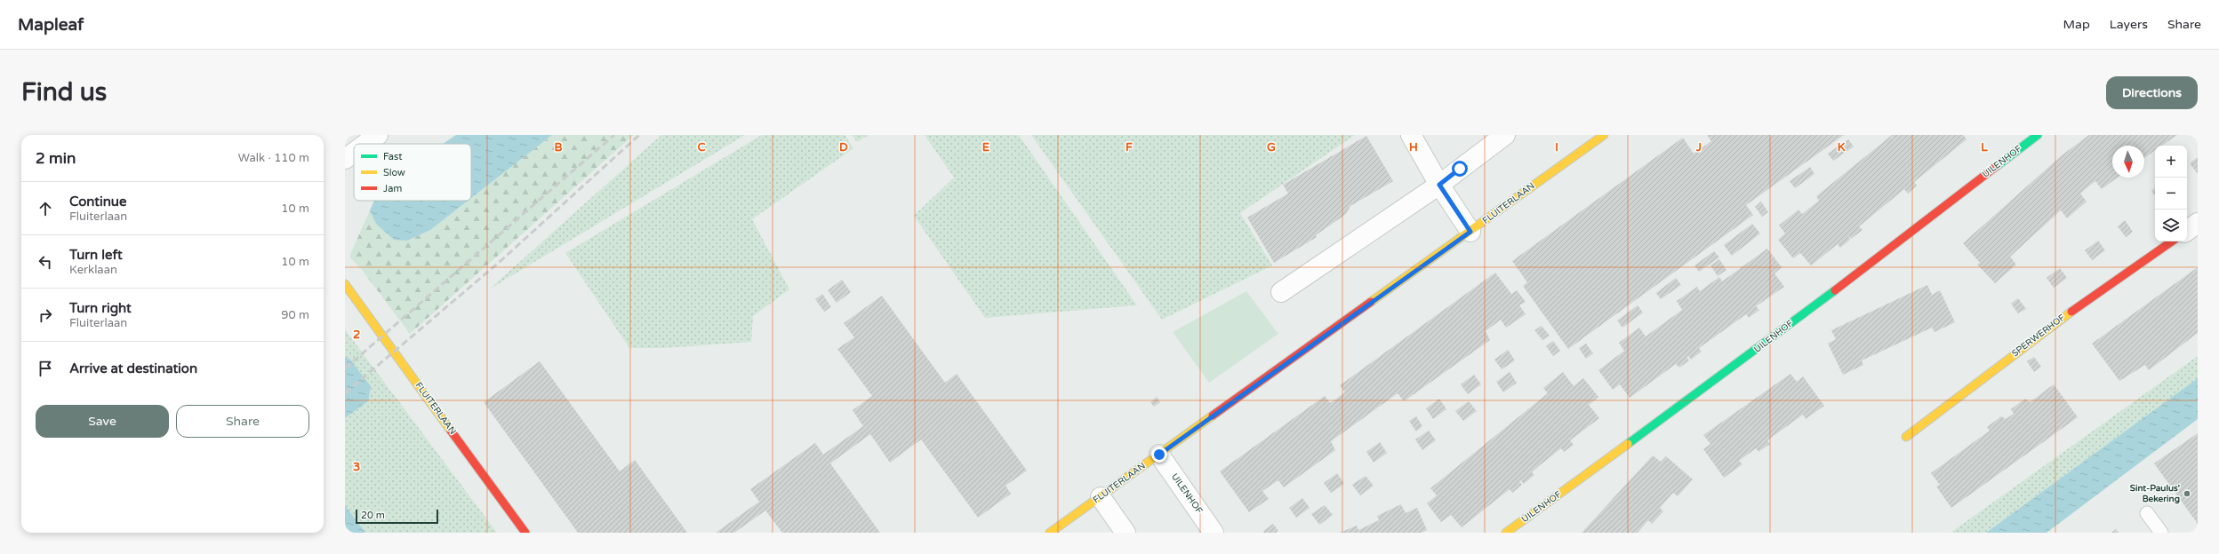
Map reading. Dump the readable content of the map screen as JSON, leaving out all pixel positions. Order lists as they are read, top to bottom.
{
  "streets": {
    "street": ["UILENHOF", "FLUITERLAAN", "SPERWERHOF"]
  },
  "crossings": [
    ["UILENHOF", "FLUITERLAAN"]
  ],
  "places": ["Sint-Paulus' Bekering"],
  "legend": ["Fast", "Slow", "Jam"],
  "scale_bar": "20 m",
  "north": "bottom",
  "page": {
    "header": "Mapleaf",
    "nav": ["Map", "Layers", "Share"],
    "buttons": [
      "Directions",
      ["Save", "Share"]
    ],
    "title": "Find us",
    "heading": ["2 min", "Walk · 110 m"],
    "map_buttons": ["+", "−"],
    "list": [
      ["Continue", "Fluiterlaan", "10 m"],
      ["Turn left", "Kerklaan", "10 m"],
      ["Turn right", "Fluiterlaan", "90 m"],
      "Arrive at destination"
    ],
    "scale": "20 m"
  },
  "grid": {
    "columns": [
      "B",
      "C",
      "D",
      "E",
      "F",
      "G",
      "H",
      "I",
      "J",
      "K",
      "L"
    ],
    "rows": ["2", "3"]
  }
}
